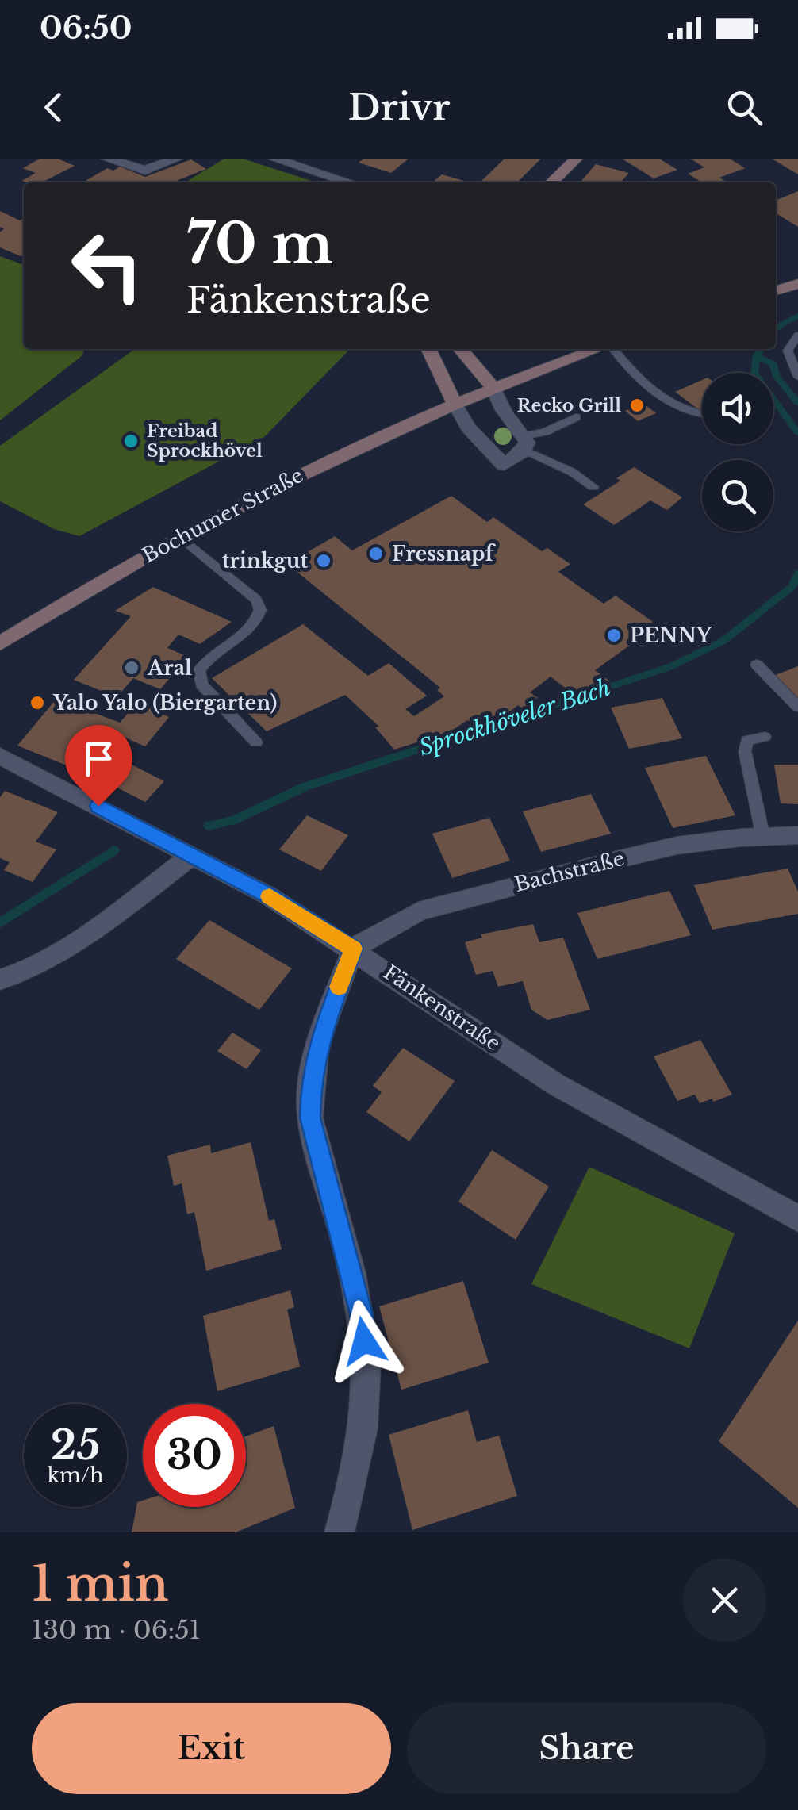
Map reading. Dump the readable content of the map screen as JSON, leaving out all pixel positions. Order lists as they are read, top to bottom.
{
  "streets": {
    "main road": ["Bochumer Straße"],
    "street": ["Bachstraße", "Fänkenstraße"]
  },
  "crossings": [
    ["Bachstraße", "Fänkenstraße"]
  ],
  "water": ["Sprockhöveler Bach"],
  "places": [
    "Recko Grill",
    "Freibad Sprockhövel",
    "Fressnapf",
    "trinkgut",
    "PENNY",
    "Aral",
    "Yalo Yalo (Biergarten)"
  ],
  "page": {
    "status": "06:50",
    "header": "Drivr",
    "turn": ["70 m", "Fänkenstraße"],
    "speed": "25 km/h",
    "limit": "30",
    "heading": ["1 min", "130 m · 06:51"],
    "buttons": ["Exit", "Share"]
  }
}
